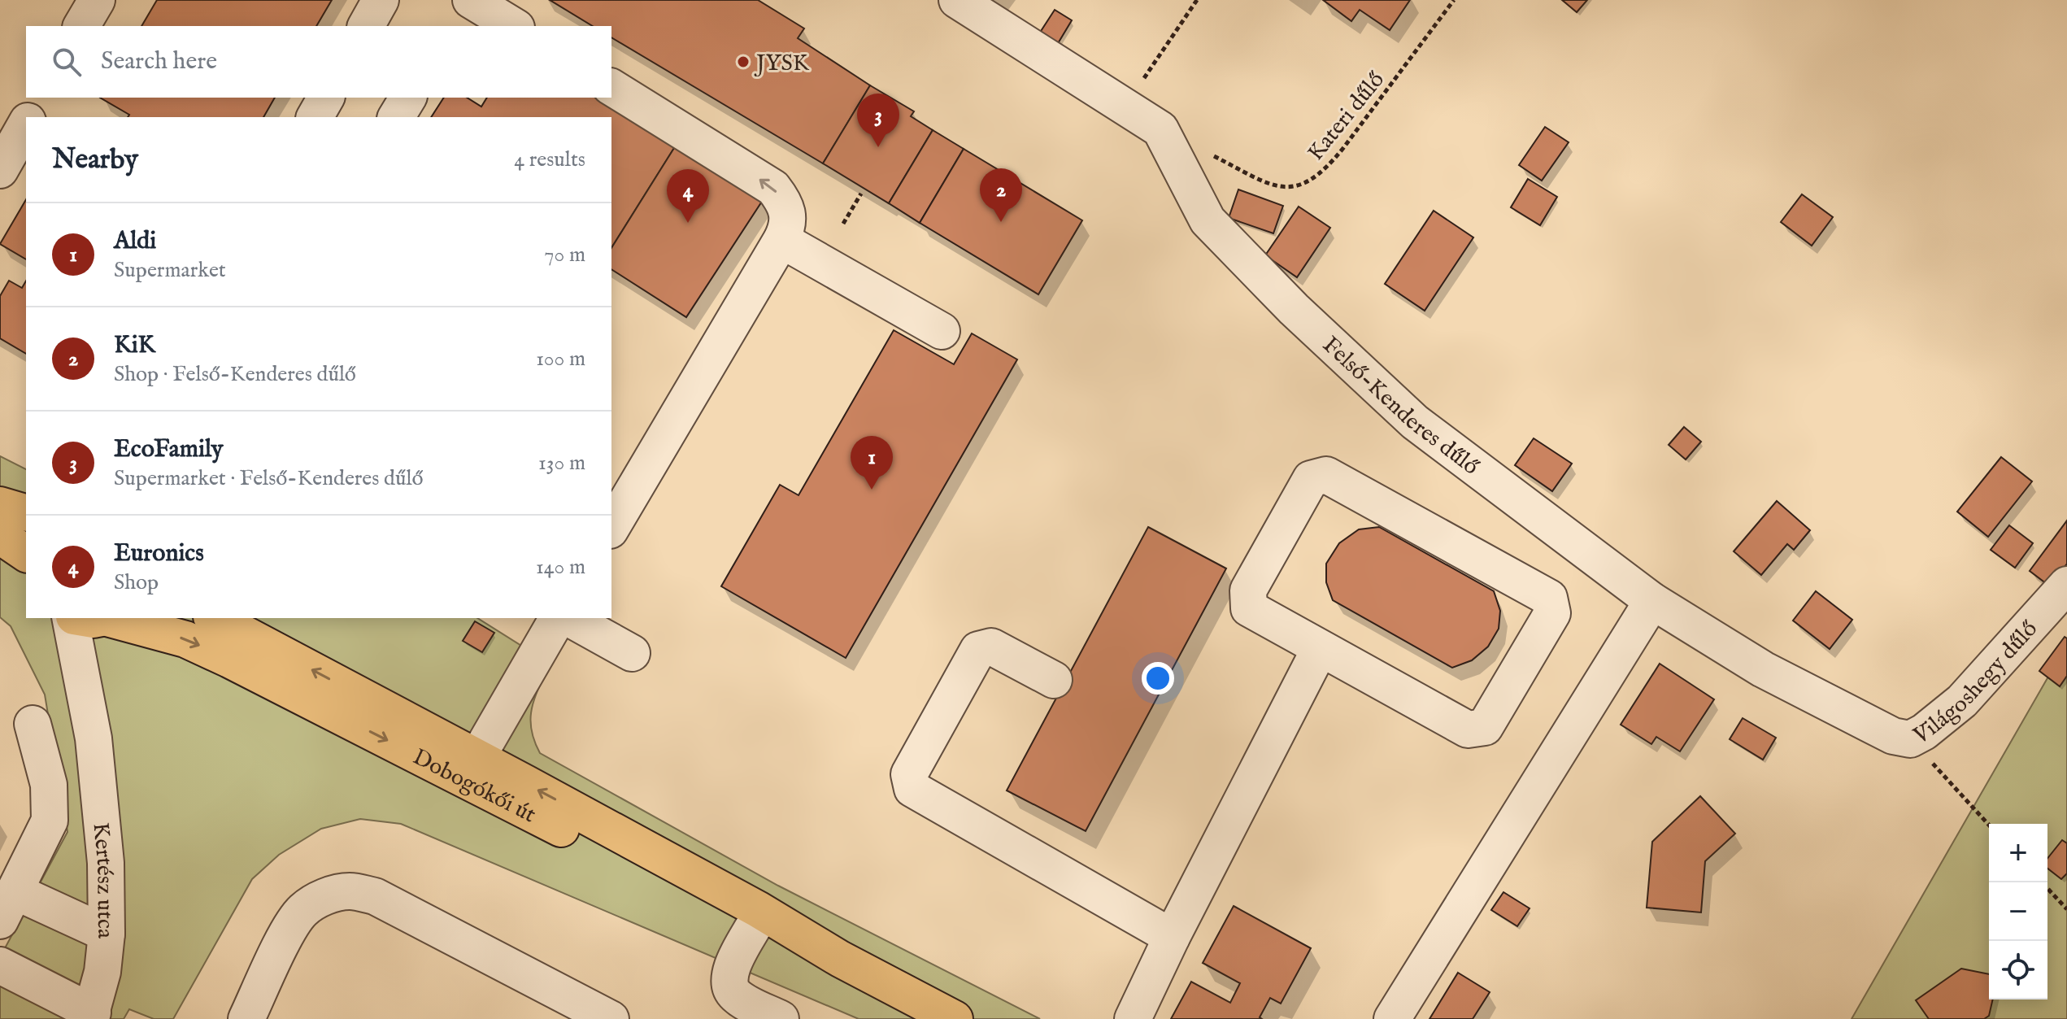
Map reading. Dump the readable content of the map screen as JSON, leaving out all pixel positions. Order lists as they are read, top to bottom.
{
  "streets": {
    "main road": ["Dobogókői út"],
    "street": ["Felső-Kenderes dűlő", "Világoshegy dűlő", "Kertész utca"],
    "path": ["Kateri dűlő"]
  },
  "crossings": [
    ["Kateri dűlő", "Felső-Kenderes dűlő"],
    ["Felső-Kenderes dűlő", "Világoshegy dűlő"]
  ],
  "places": ["JYSK"],
  "page": {
    "search": "Search here",
    "pins": [
      "3",
      "2",
      "4",
      "1"
    ],
    "heading": ["Nearby", "4 results"],
    "list": [
      {
        "mark": "1",
        "name": "Aldi",
        "note": "Supermarket",
        "value": "70 m"
      },
      {
        "mark": "2",
        "name": "KiK",
        "note": "Shop · Felső-Kenderes dűlő",
        "value": "100 m"
      },
      {
        "mark": "3",
        "name": "EcoFamily",
        "note": "Supermarket · Felső-Kenderes dűlő",
        "value": "130 m"
      },
      {
        "mark": "4",
        "name": "Euronics",
        "note": "Shop",
        "value": "140 m"
      }
    ],
    "map_buttons": ["+", "−"]
  }
}
